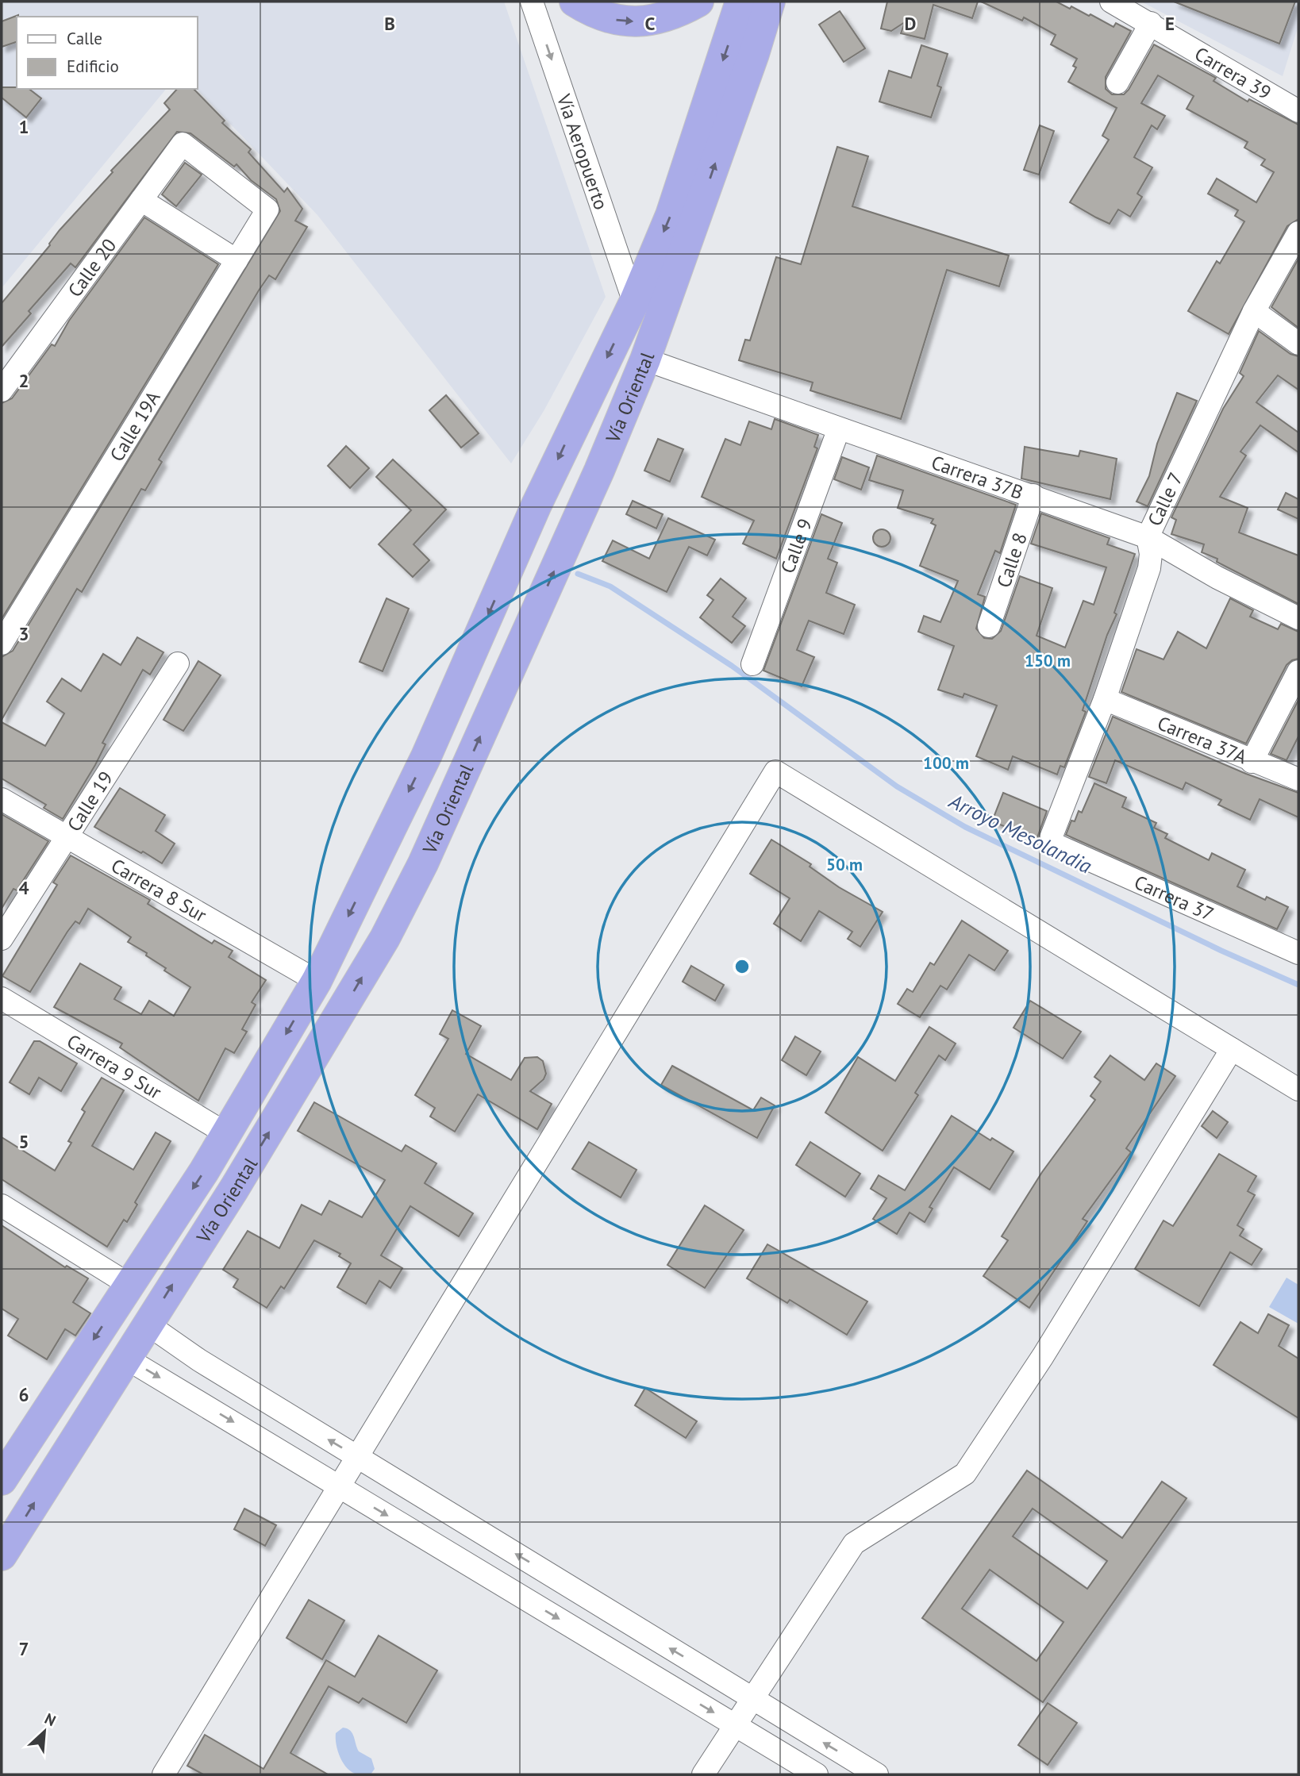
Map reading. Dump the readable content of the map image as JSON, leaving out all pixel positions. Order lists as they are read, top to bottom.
{
  "streets": {
    "highway": ["Vía Oriental"],
    "street": [
      "Carrera 39",
      "Vía Aeropuerto",
      "Calle 20",
      "Calle 19A",
      "Carrera 37B",
      "Calle 7",
      "Calle 9",
      "Calle 8",
      "Carrera 37A",
      "Calle 19",
      "Carrera 8 Sur",
      "Carrera 37",
      "Carrera 9 Sur"
    ]
  },
  "crossings": [
    ["Vía Aeropuerto", "Vía Oriental"],
    ["Calle 20", "Calle 19A"],
    ["Vía Oriental", "Carrera 37B"],
    ["Vía Oriental", "Carrera 8 Sur"],
    ["Vía Oriental", "Carrera 9 Sur"],
    ["Carrera 37B", "Calle 7"],
    ["Carrera 37B", "Calle 9"],
    ["Carrera 37B", "Calle 8"],
    ["Calle 7", "Carrera 37A"],
    ["Calle 7", "Carrera 37"],
    ["Calle 19", "Carrera 8 Sur"]
  ],
  "one_way": ["Vía Aeropuerto"],
  "water": ["Arroyo Mesolandia"],
  "legend": ["Calle", "Edificio"],
  "north": "top right",
  "grid": {
    "columns": [
      "B",
      "C",
      "D",
      "E"
    ],
    "rows": [
      "1",
      "2",
      "3",
      "4",
      "5",
      "6",
      "7"
    ]
  },
  "rings": ["150 m", "100 m", "50 m"]
}
